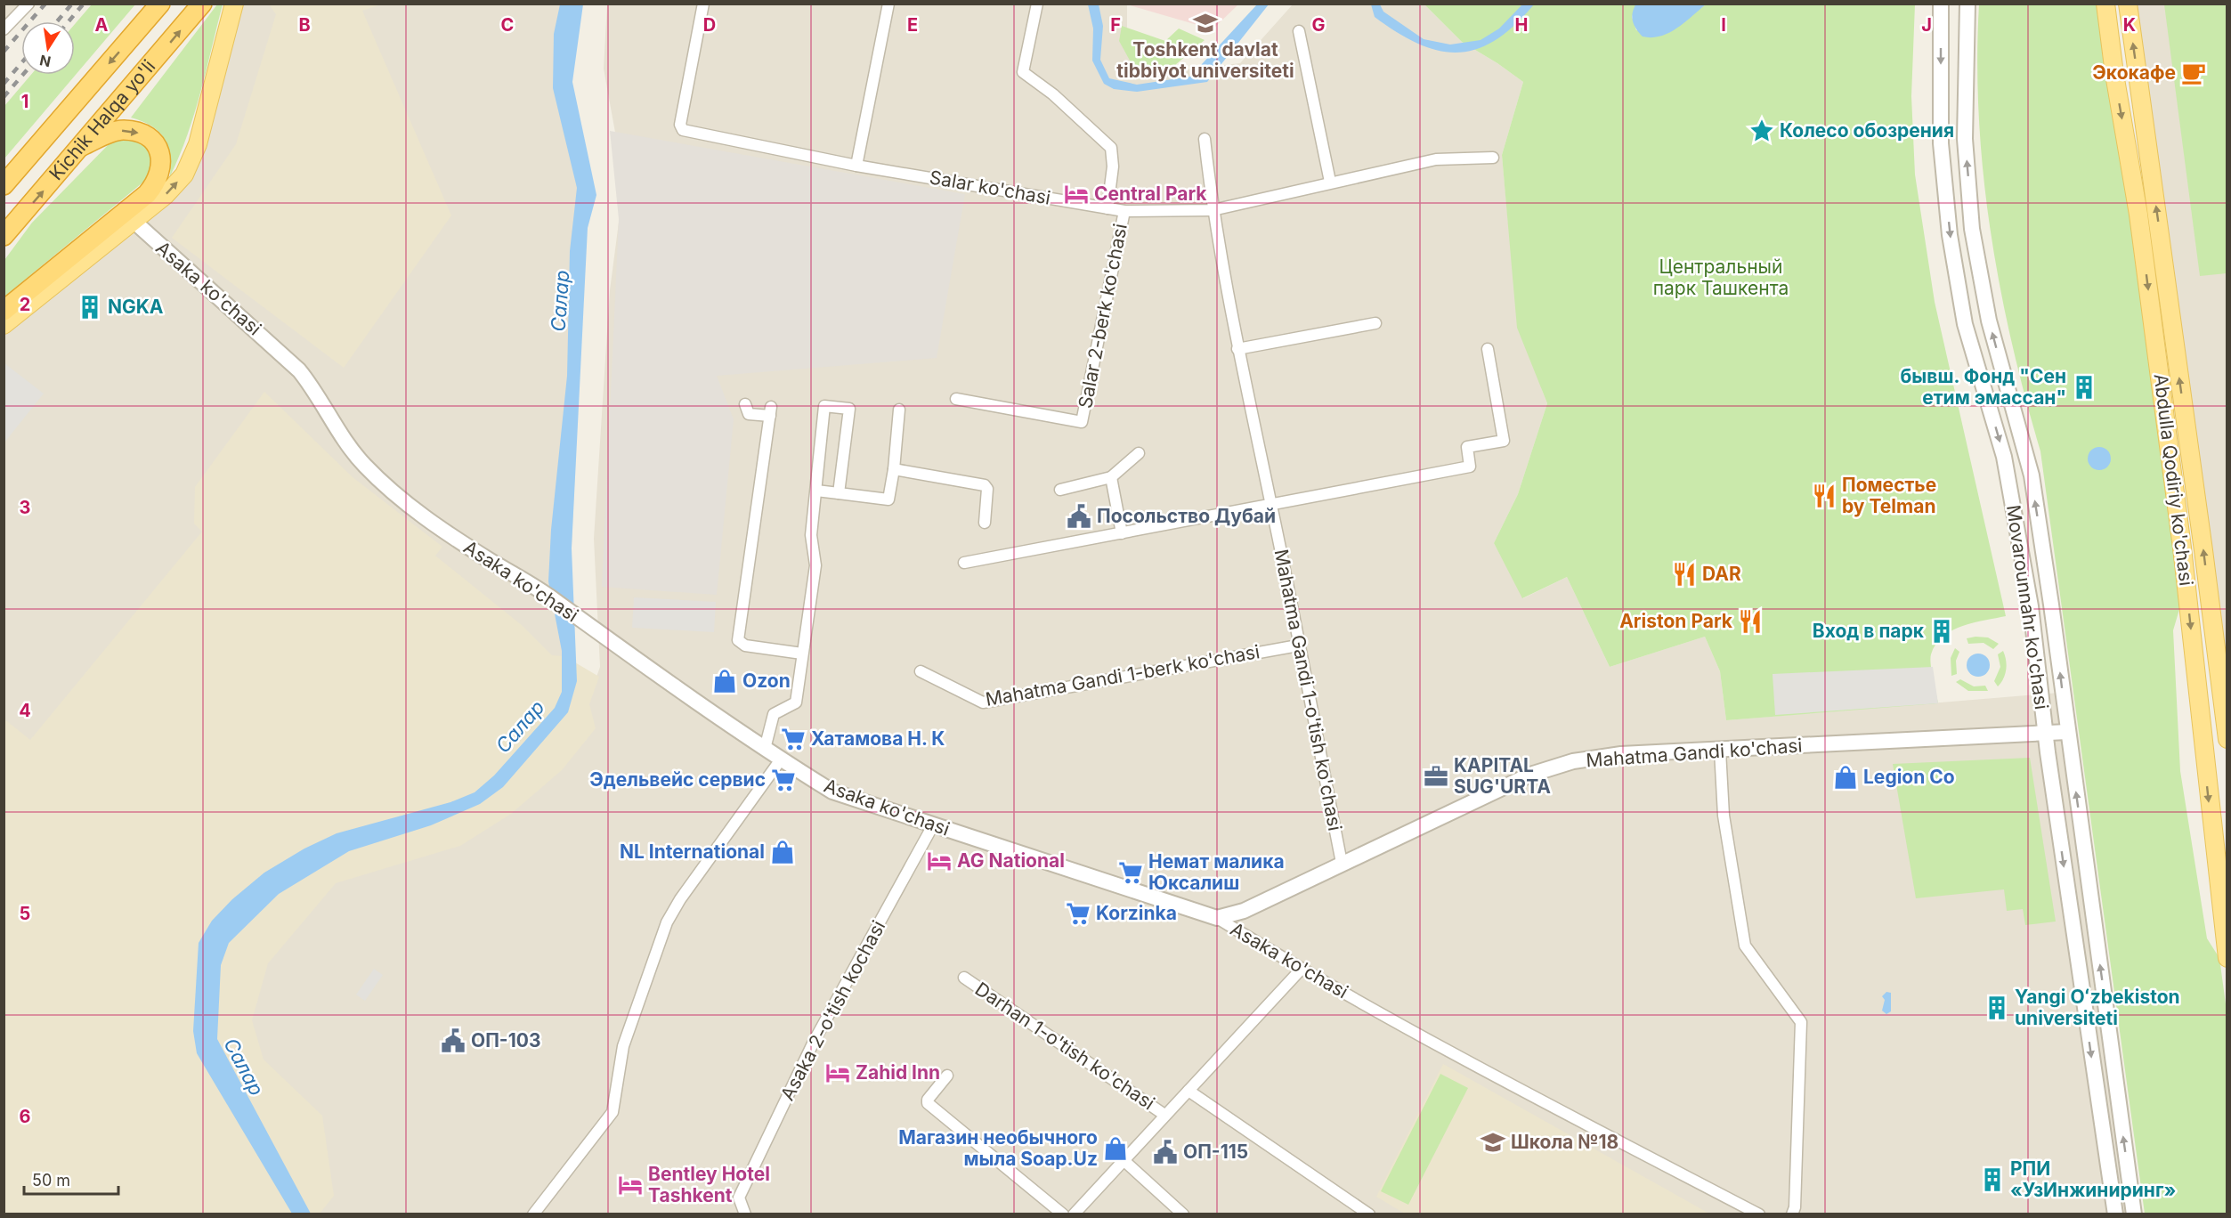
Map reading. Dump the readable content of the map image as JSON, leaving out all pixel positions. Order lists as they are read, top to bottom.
{
  "streets": {
    "highway": ["Kichik Halqa yo'li"],
    "main road": ["Abdulla Qodiriy ko'chasi"],
    "street": [
      "Salar ko'chasi",
      "Asaka ko'chasi",
      "Salar 2-berk ko'chasi",
      "Movarounnahr ko'chasi",
      "Mahatma Gandi 1-berk ko'chasi",
      "Mahatma Gandi 1-o'tish ko'chasi",
      "Mahatma Gandi ko'chasi",
      "Asaka 2-o'tish kochasi",
      "Darhan 1-o'tish ko'chasi"
    ]
  },
  "crossings": [
    ["Salar ko'chasi", "Salar 2-berk ko'chasi"],
    ["Salar ko'chasi", "Mahatma Gandi 1-o'tish ko'chasi"],
    ["Asaka ko'chasi", "Mahatma Gandi ko'chasi"],
    ["Asaka ko'chasi", "Asaka 2-o'tish kochasi"],
    ["Movarounnahr ko'chasi", "Mahatma Gandi ko'chasi"],
    ["Mahatma Gandi 1-berk ko'chasi", "Mahatma Gandi 1-o'tish ko'chasi"],
    ["Mahatma Gandi 1-o'tish ko'chasi", "Mahatma Gandi ko'chasi"]
  ],
  "water": ["Салар"],
  "parks": ["Центральный парк Ташкента"],
  "places": {
    "school or university": ["Toshkent davlat tibbiyot universiteti", "Школа №18"],
    "cafe": ["Экокафе"],
    "place": ["Колесо обозрения"],
    "hotel": [
      "Central Park",
      "AG National",
      "Zahid Inn",
      "Bentley Hotel Tashkent"
    ],
    "building": [
      "NGKA",
      "бывш. Фонд \"Сен етим эмассан\"",
      "Вход в парк",
      "Yangi Oʻzbekiston universiteti",
      "РПИ «УзИнжиниринг»"
    ],
    "restaurant": ["Поместье by Telman", "DAR", "Ariston Park"],
    "public building": ["Посольство Дубай", "ОП-103", "ОП-115"],
    "shop": [
      "Ozon",
      "Legion Co",
      "NL International",
      "Магазин необычного мыла Soap.Uz"
    ],
    "supermarket": [
      "Хатамова Н. К",
      "Эдельвейс сервис",
      "Немат малика Юксалиш",
      "Korzinka"
    ],
    "office": ["KAPITAL SUG'URTA"]
  },
  "scale_bar": "50 m",
  "north": "bottom",
  "grid": {
    "columns": [
      "A",
      "B",
      "C",
      "D",
      "E",
      "F",
      "G",
      "H",
      "I",
      "J",
      "K"
    ],
    "rows": [
      "1",
      "2",
      "3",
      "4",
      "5",
      "6"
    ]
  }
}
